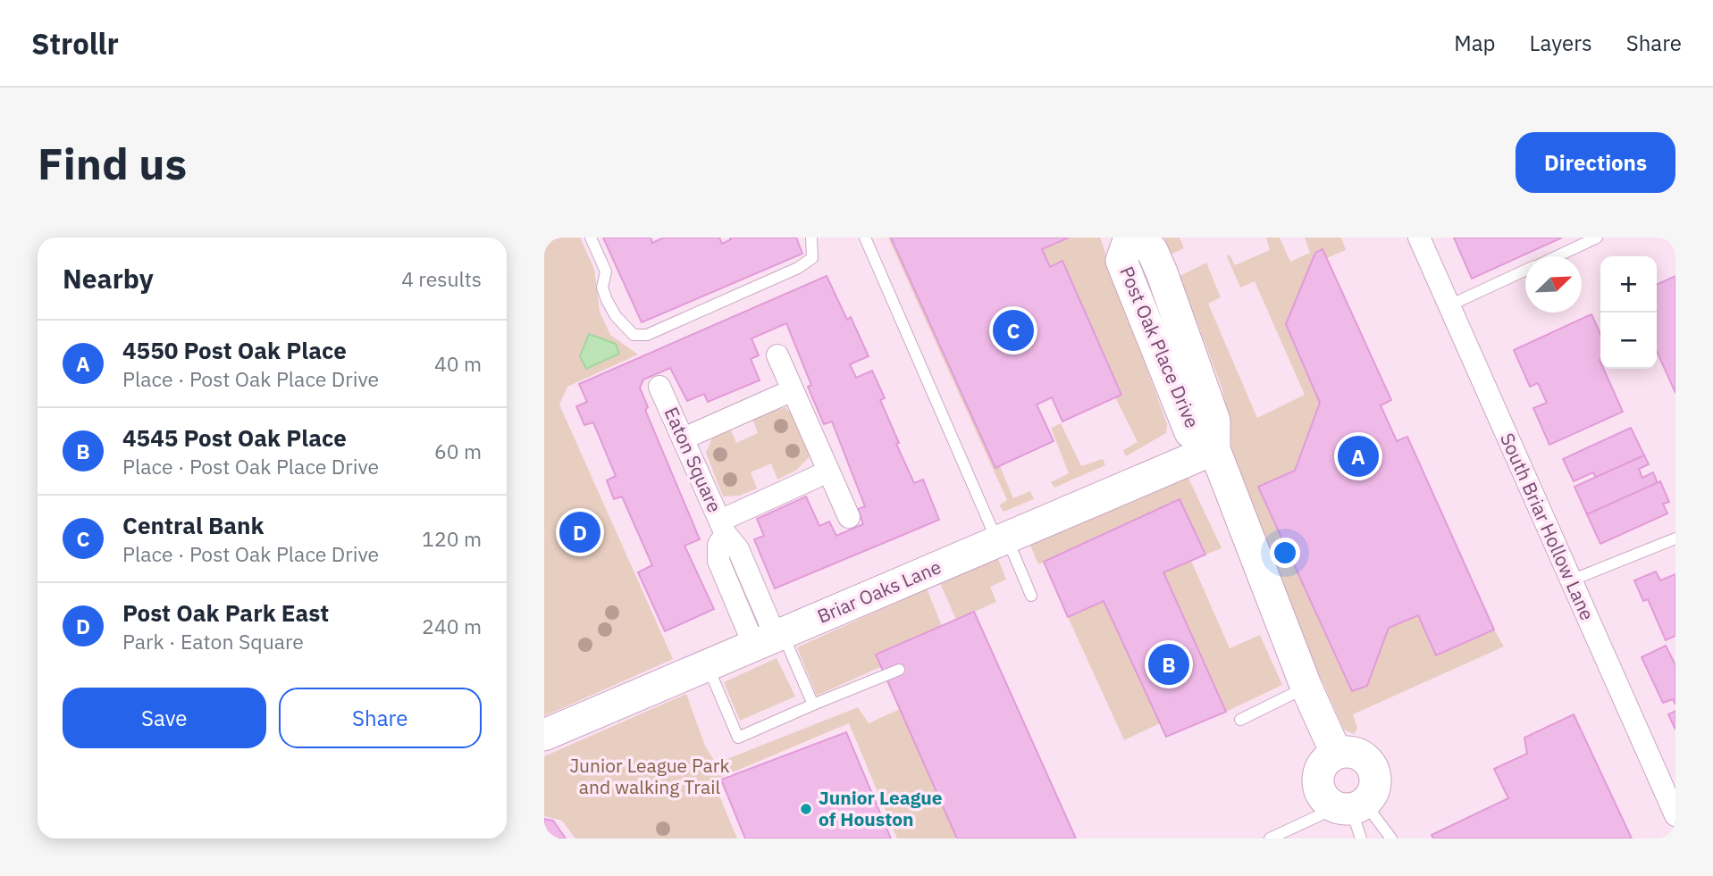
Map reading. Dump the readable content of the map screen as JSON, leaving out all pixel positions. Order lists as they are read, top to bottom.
{
  "streets": {
    "street": [
      "Post Oak Place Drive",
      "Eaton Square",
      "South Briar Hollow Lane",
      "Briar Oaks Lane"
    ]
  },
  "crossings": [
    ["Post Oak Place Drive", "Briar Oaks Lane"],
    ["Eaton Square", "Briar Oaks Lane"]
  ],
  "parks": ["Junior League Park and walking Trail"],
  "places": ["Junior League of Houston"],
  "north": "top right",
  "page": {
    "header": "Strollr",
    "nav": ["Map", "Layers", "Share"],
    "buttons": [
      "Directions",
      ["Save", "Share"]
    ],
    "title": "Find us",
    "heading": ["Nearby", "4 results"],
    "map_buttons": ["+", "−"],
    "pins": [
      "C",
      "A",
      "D",
      "B"
    ],
    "list": [
      {
        "mark": "A",
        "name": "4550 Post Oak Place",
        "note": "Place · Post Oak Place Drive",
        "value": "40 m"
      },
      {
        "mark": "B",
        "name": "4545 Post Oak Place",
        "note": "Place · Post Oak Place Drive",
        "value": "60 m"
      },
      {
        "mark": "C",
        "name": "Central Bank",
        "note": "Place · Post Oak Place Drive",
        "value": "120 m"
      },
      {
        "mark": "D",
        "name": "Post Oak Park East",
        "note": "Park · Eaton Square",
        "value": "240 m"
      }
    ]
  }
}
